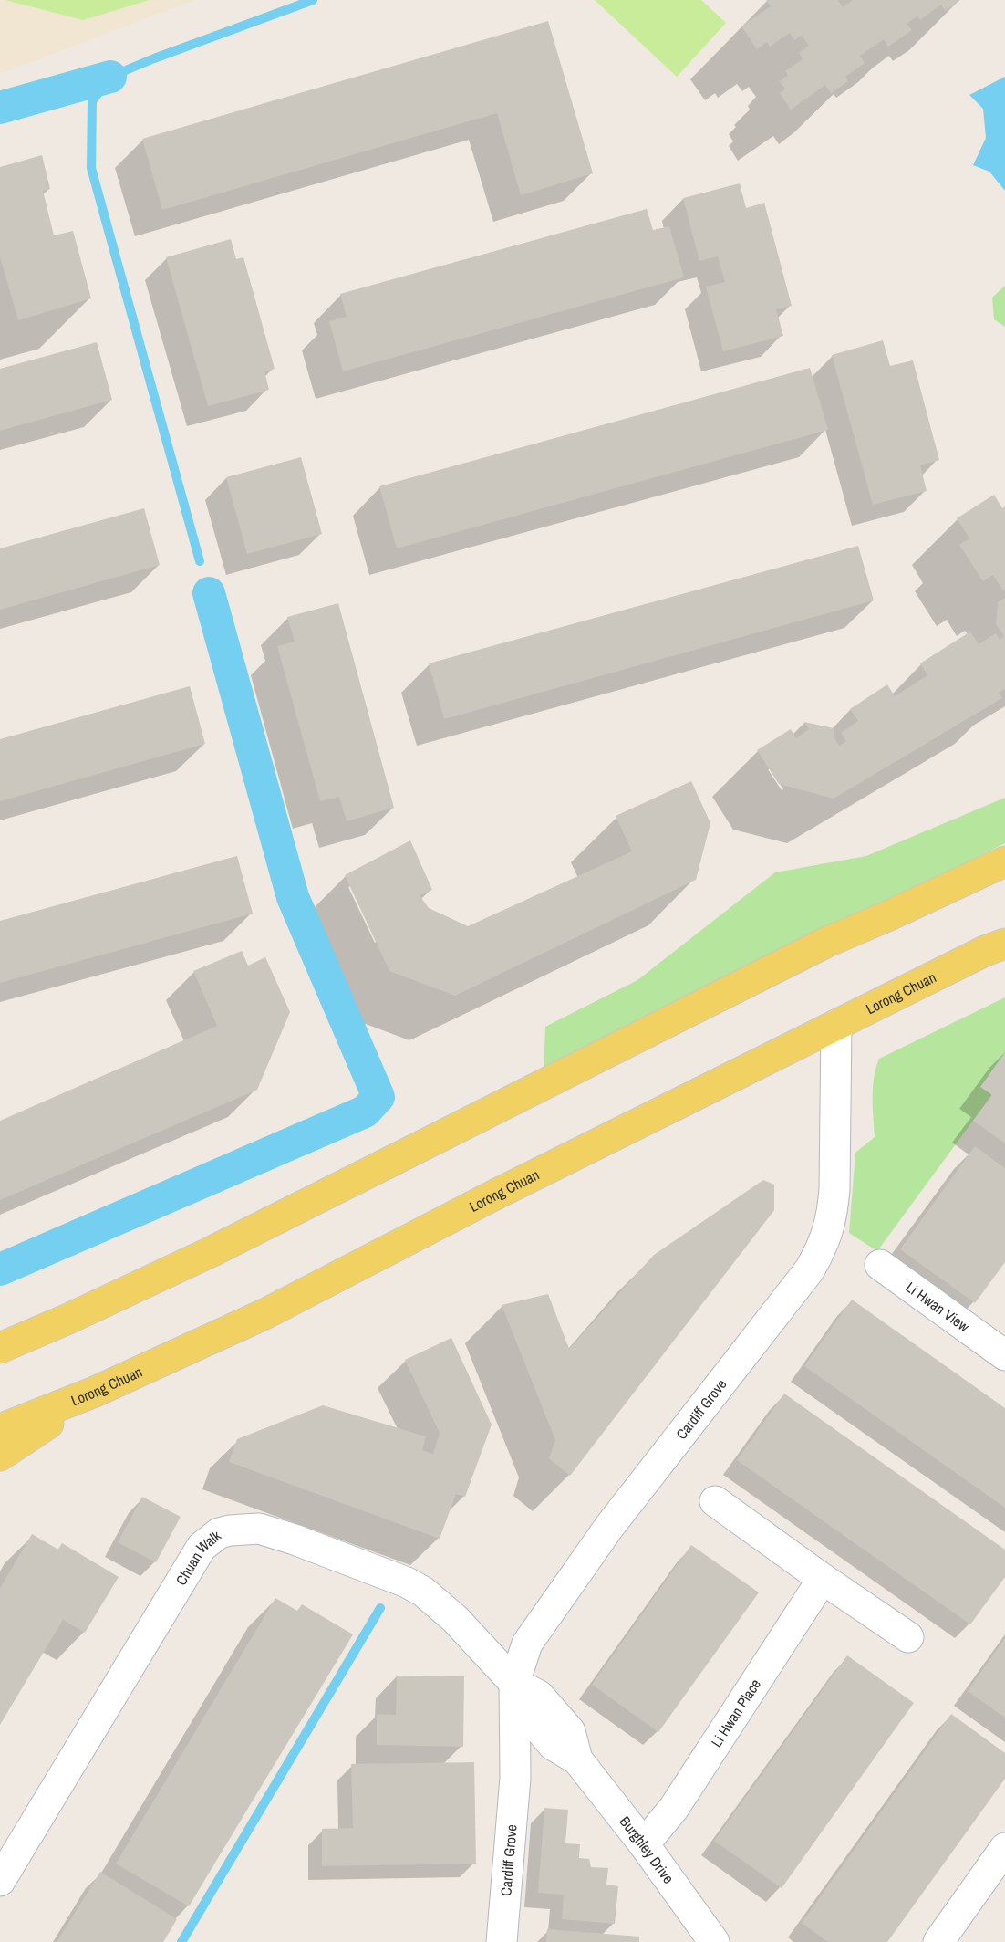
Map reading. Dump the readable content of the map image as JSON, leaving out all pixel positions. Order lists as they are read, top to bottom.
{
  "streets": {
    "main road": ["Lorong Chuan"],
    "street": [
      "Li Hwan View",
      "Cardiff Grove",
      "Chuan Walk",
      "Li Hwan Place",
      "Burghley Drive"
    ]
  },
  "crossings": [
    ["Lorong Chuan", "Cardiff Grove"],
    ["Cardiff Grove", "Chuan Walk"],
    ["Cardiff Grove", "Burghley Drive"],
    ["Chuan Walk", "Burghley Drive"],
    ["Li Hwan Place", "Burghley Drive"]
  ]
}
